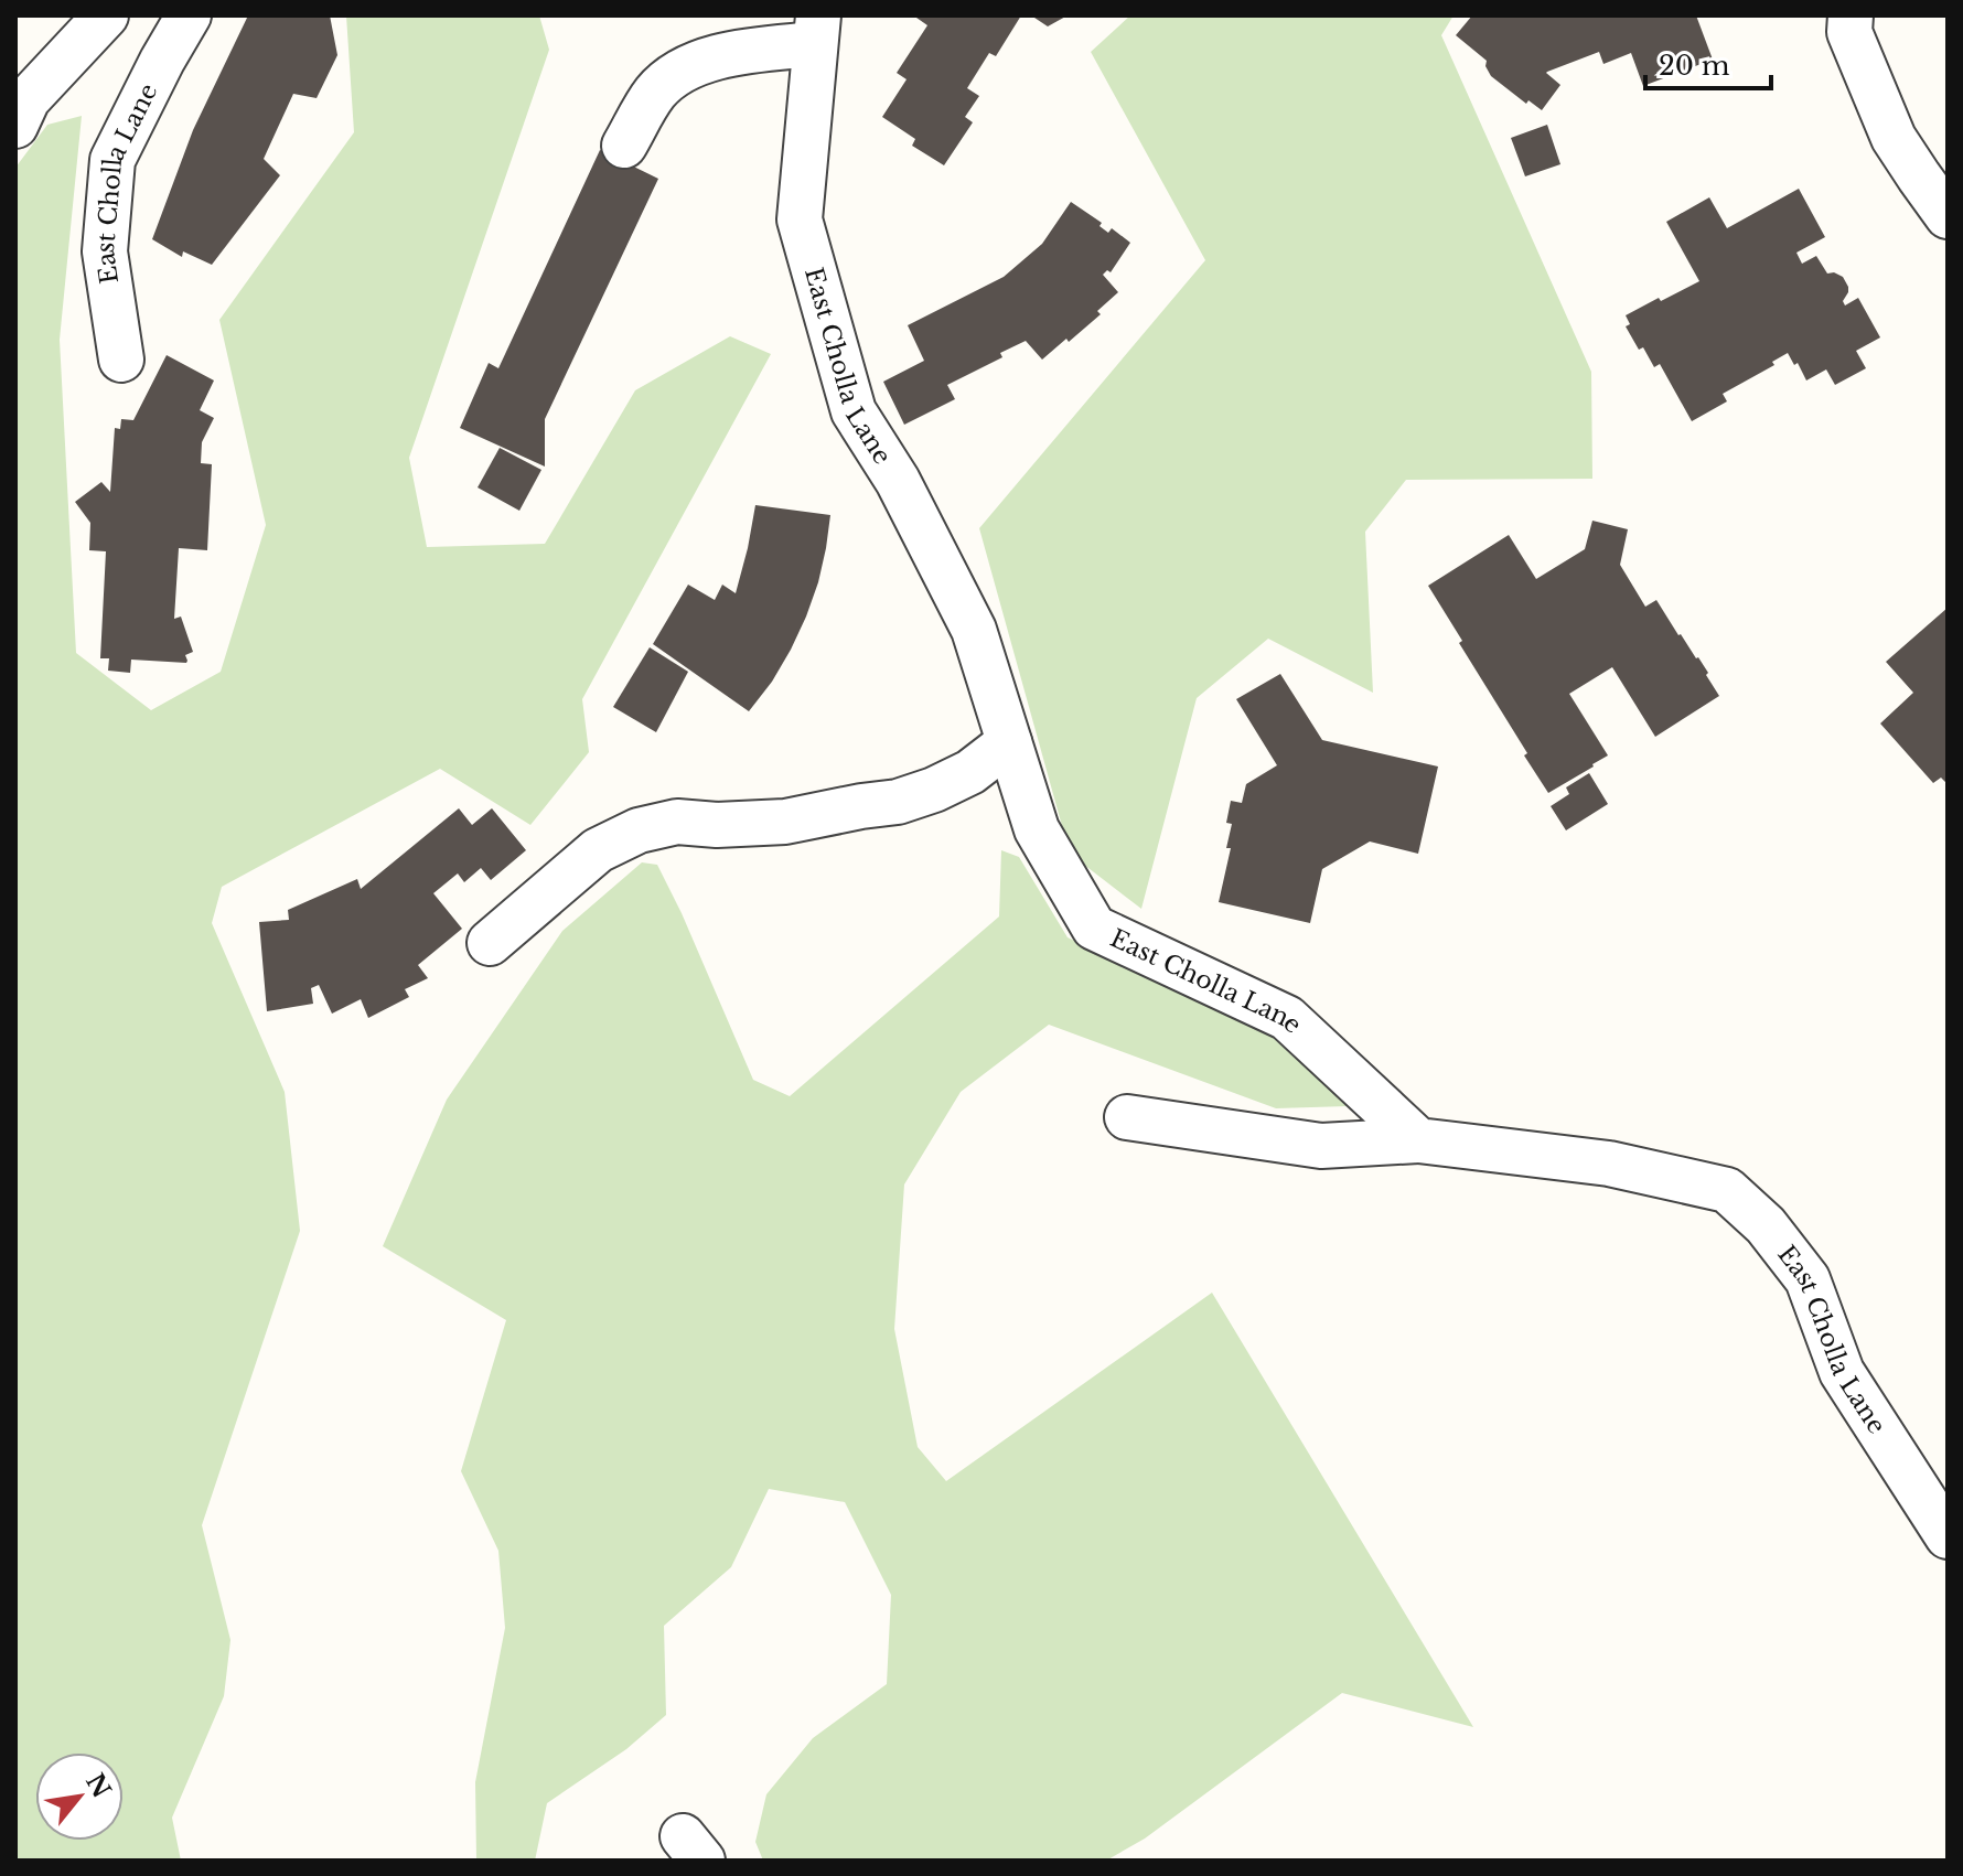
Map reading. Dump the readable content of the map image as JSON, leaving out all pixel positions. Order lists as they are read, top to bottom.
{
  "streets": {
    "street": ["East Cholla Lane"]
  },
  "scale_bar": "20 m",
  "north": "top right"
}
